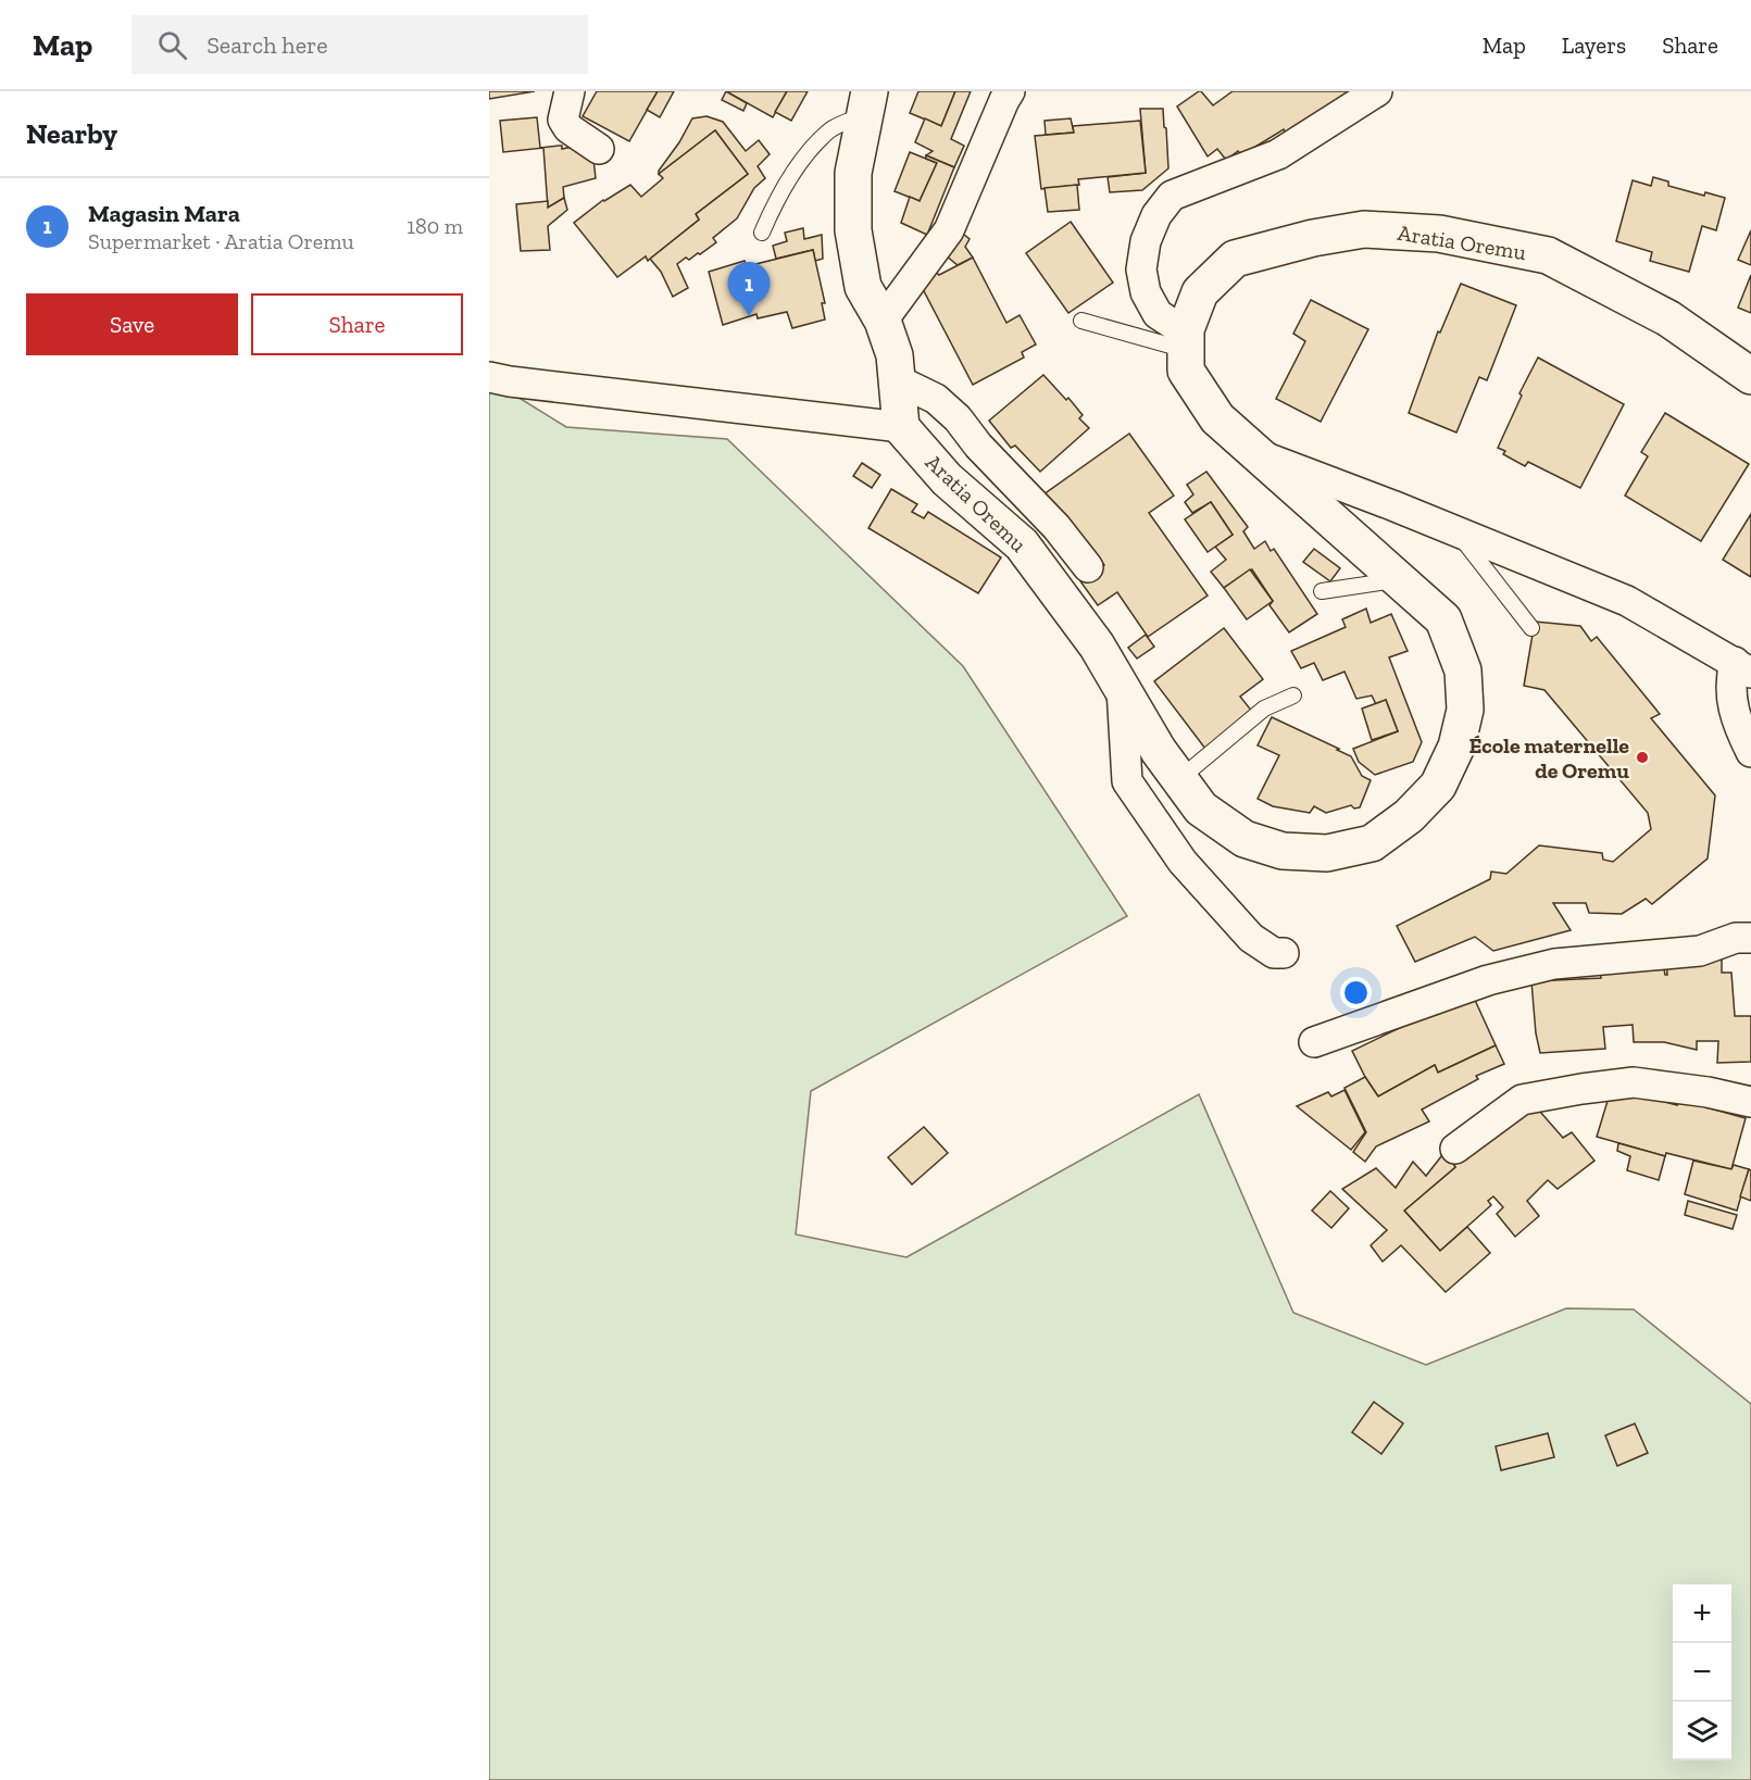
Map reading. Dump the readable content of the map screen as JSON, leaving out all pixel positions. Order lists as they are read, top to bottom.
{
  "streets": {
    "main road": ["Aratia Oremu"]
  },
  "places": ["École maternelle de Oremu"],
  "page": {
    "header": "Map",
    "search": "Search here",
    "nav": ["Map", "Layers", "Share"],
    "heading": "Nearby",
    "list": [
      {
        "mark": "1",
        "name": "Magasin Mara",
        "note": "Supermarket · Aratia Oremu",
        "value": "180 m"
      }
    ],
    "pins": "1",
    "buttons": ["Save", "Share"],
    "map_buttons": ["+", "−"]
  }
}
